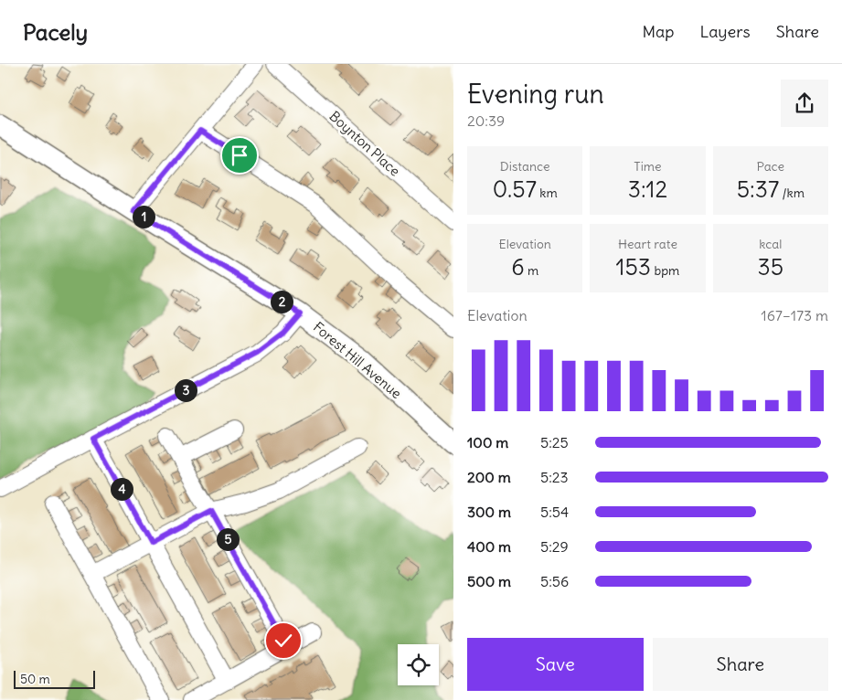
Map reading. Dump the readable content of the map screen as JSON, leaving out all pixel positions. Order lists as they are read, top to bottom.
{
  "streets": {
    "main road": ["Forest Hill Avenue"],
    "street": ["Boynton Place"]
  },
  "scale_bar": "50 m",
  "page": {
    "header": "Pacely",
    "nav": ["Map", "Layers", "Share"],
    "heading": ["Evening run", "20:39"],
    "stats": [
      ["Distance", "0.57 km"],
      ["Time", "3:12"],
      ["Pace", "5:37 /km"],
      ["Elevation", "6 m"],
      ["Heart rate", "153 bpm"],
      ["kcal", "35"]
    ],
    "pins": [
      "1",
      "2",
      "3",
      "4",
      "5"
    ],
    "chart": ["Elevation", "167–173 m"],
    "list": [
      {
        "name": "100 m",
        "note": "5:25"
      },
      {
        "name": "200 m",
        "note": "5:23"
      },
      {
        "name": "300 m",
        "note": "5:54"
      },
      {
        "name": "400 m",
        "note": "5:29"
      },
      {
        "name": "500 m",
        "note": "5:56"
      }
    ],
    "buttons": ["Save", "Share"],
    "scale": "50 m"
  }
}
